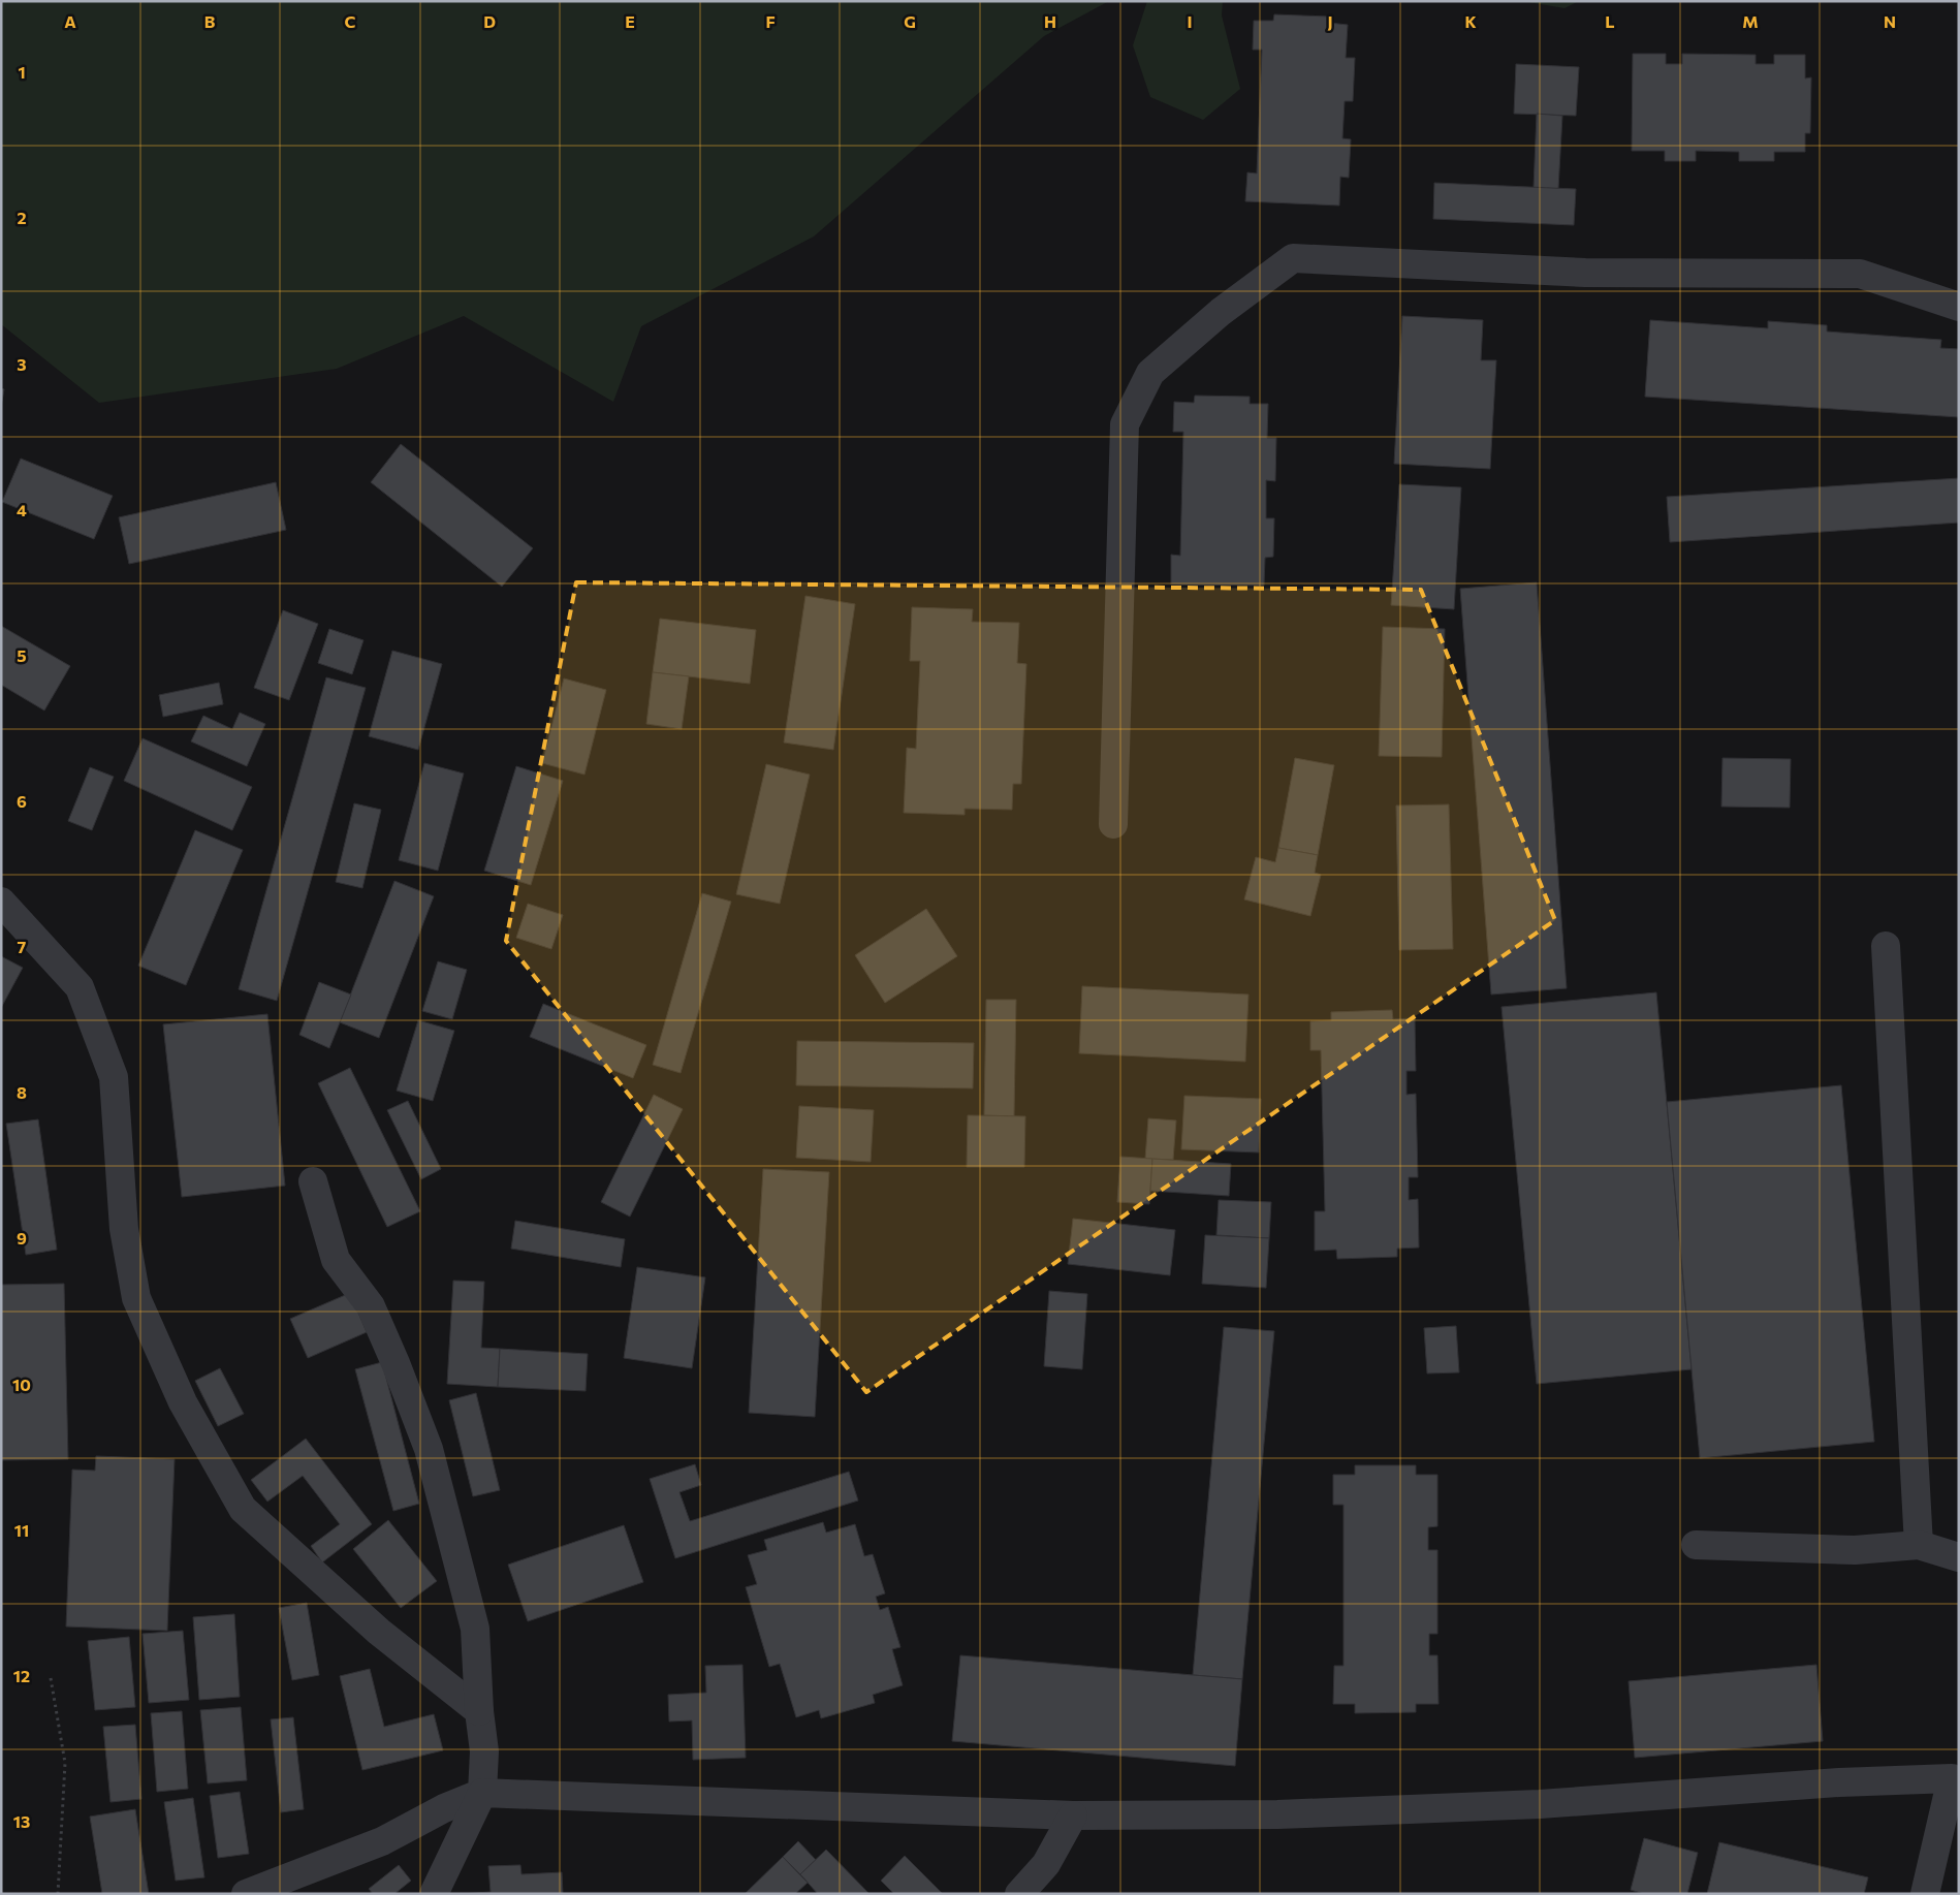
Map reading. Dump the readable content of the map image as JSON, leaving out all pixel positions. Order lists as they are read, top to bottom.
{
  "grid": {
    "columns": [
      "A",
      "B",
      "C",
      "D",
      "E",
      "F",
      "G",
      "H",
      "I",
      "J",
      "K",
      "L",
      "M",
      "N"
    ],
    "rows": [
      "1",
      "2",
      "3",
      "4",
      "5",
      "6",
      "7",
      "8",
      "9",
      "10",
      "11",
      "12",
      "13"
    ]
  }
}
